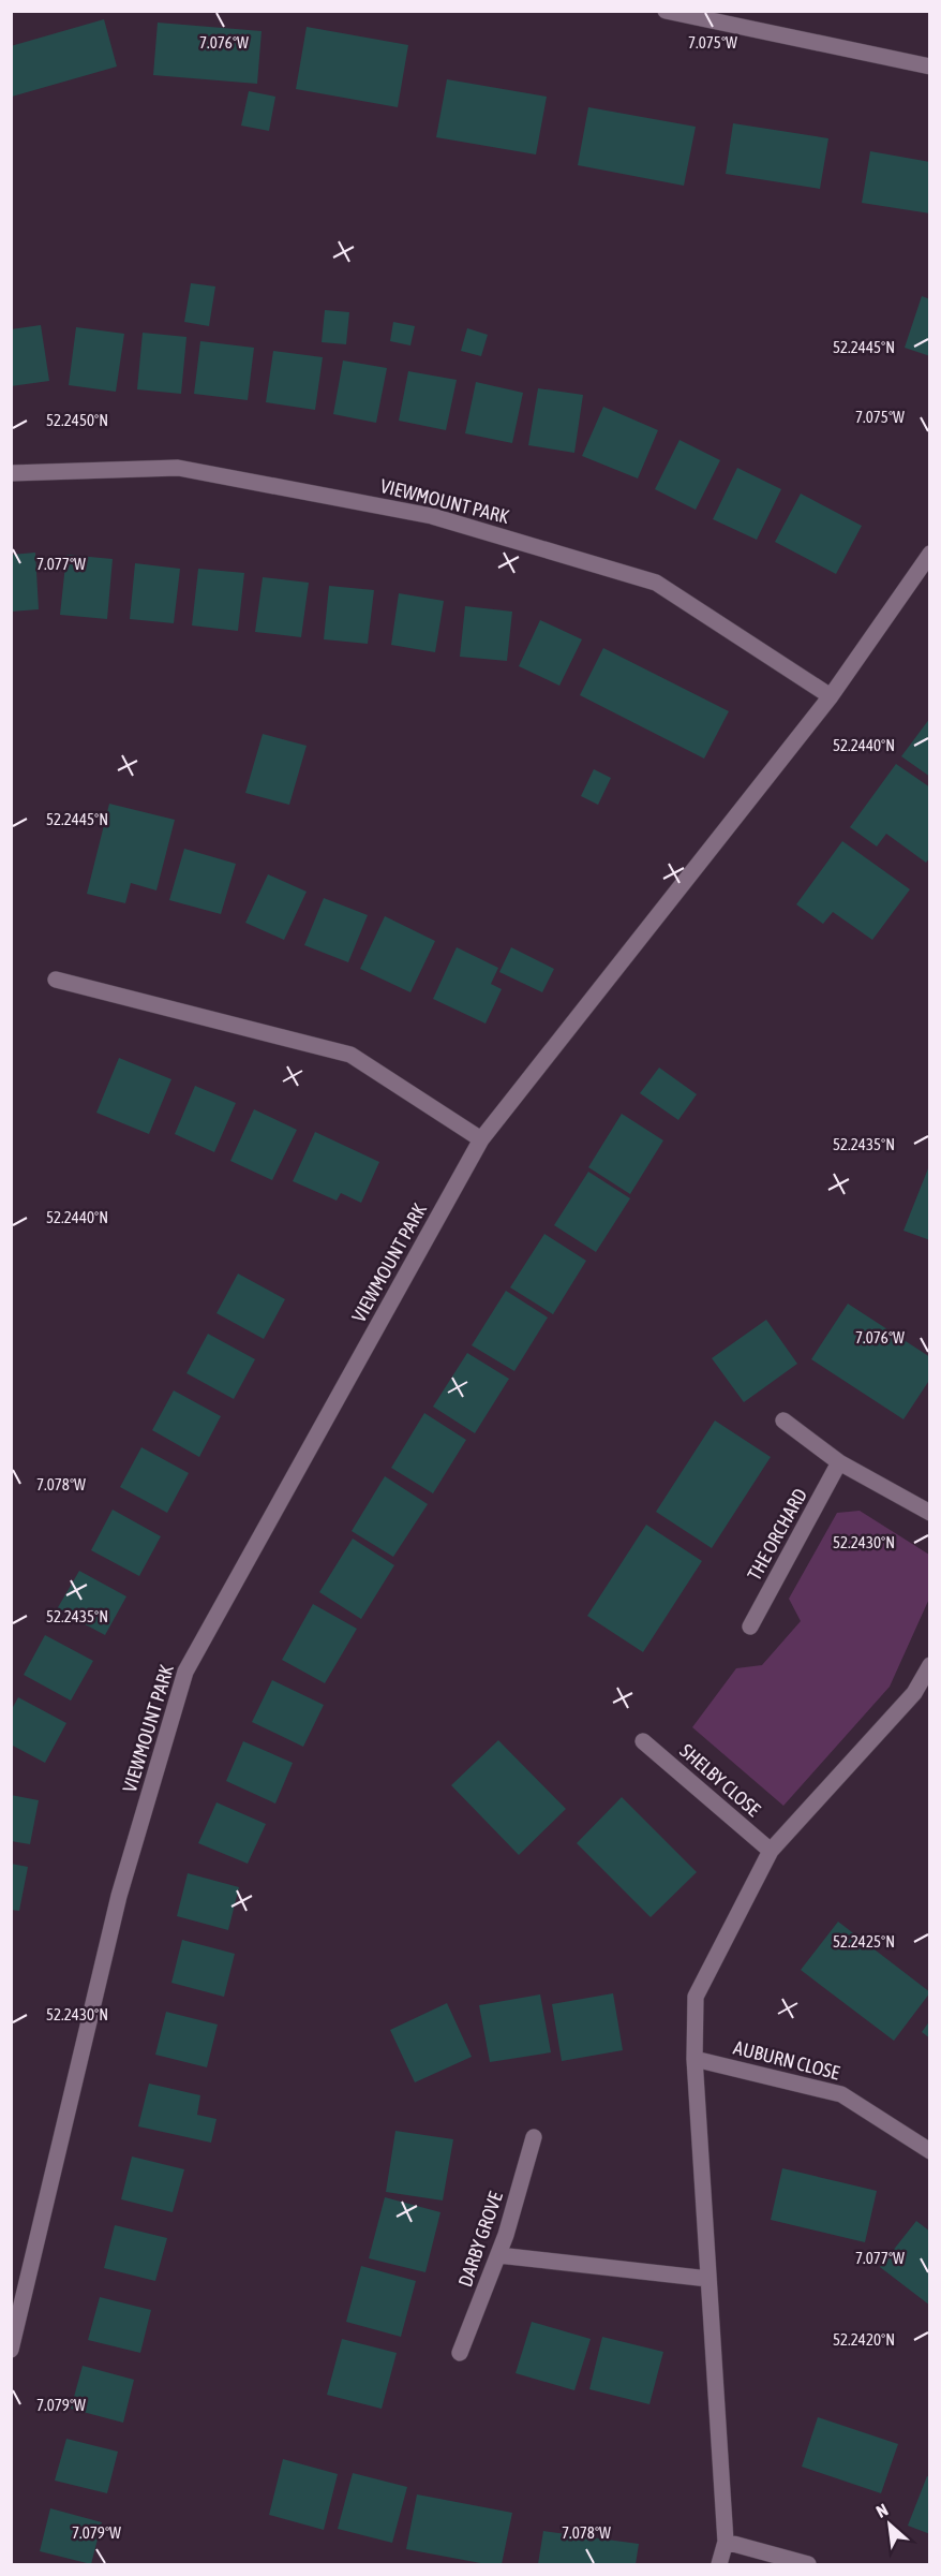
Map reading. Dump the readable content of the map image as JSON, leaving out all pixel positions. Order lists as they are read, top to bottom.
{
  "streets": {
    "street": [
      "VIEWMOUNT PARK",
      "THE ORCHARD",
      "SHELBY CLOSE",
      "AUBURN CLOSE",
      "DARBY GROVE"
    ]
  },
  "north": "top left",
  "coordinates": [
    "7.076°W",
    "7.075°W",
    "52.2445°N",
    "52.2450°N",
    "7.077°W",
    "52.2440°N",
    "52.2435°N",
    "7.078°W",
    "52.2430°N",
    "52.2425°N",
    "52.2420°N",
    "7.079°W"
  ]
}
